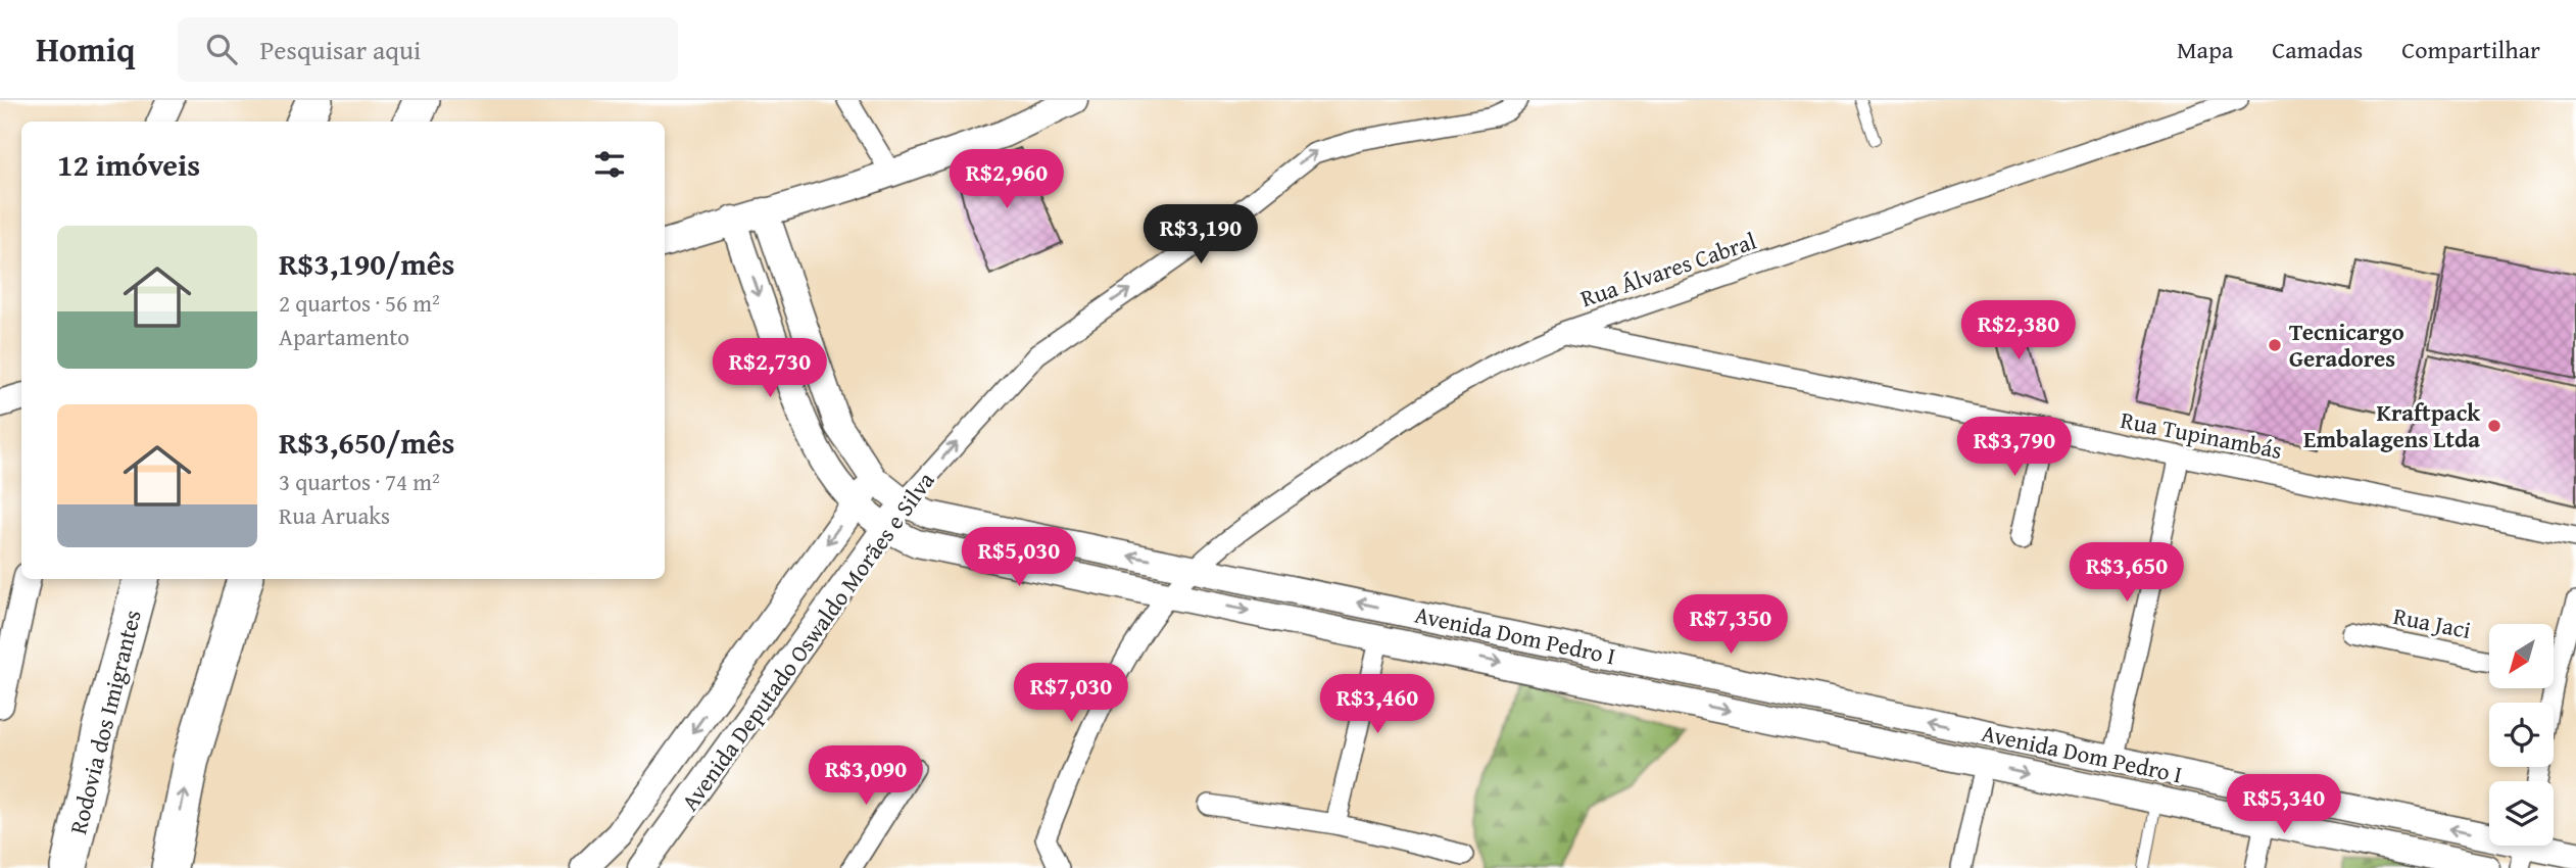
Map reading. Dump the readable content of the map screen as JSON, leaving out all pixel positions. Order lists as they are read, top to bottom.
{
  "streets": {
    "highway": ["Rodovia dos Imigrantes"],
    "street": [
      "Rua Álvares Cabral",
      "Rua Tupinambás",
      "Rua Jaci",
      "Avenida Dom Pedro I",
      "Avenida Deputado Oswaldo Morães e Silva"
    ]
  },
  "crossings": [
    ["Rua Álvares Cabral", "Rua Tupinambás"],
    ["Rua Álvares Cabral", "Avenida Dom Pedro I"],
    ["Avenida Dom Pedro I", "Avenida Deputado Oswaldo Morães e Silva"]
  ],
  "places": ["Tecnicargo Geradores", "Kraftpack Embalagens Ltda"],
  "north": "bottom left",
  "page": {
    "header": "Homiq",
    "search": "Pesquisar aqui",
    "nav": ["Mapa", "Camadas", "Compartilhar"],
    "heading": "12 imóveis",
    "price": [
      "R$2,960",
      "R$3,190",
      "R$2,380",
      "R$2,730",
      "R$3,790",
      "R$5,030",
      "R$3,650",
      "R$7,350",
      "R$7,030",
      "R$3,460",
      "R$3,090",
      "R$5,340"
    ],
    "list": [
      {
        "name": "R$3,190/mês",
        "note": "2 quartos · 56 m² · Apartamento"
      },
      {
        "name": "R$3,650/mês",
        "note": "3 quartos · 74 m² · Rua Aruaks"
      }
    ]
  }
}
